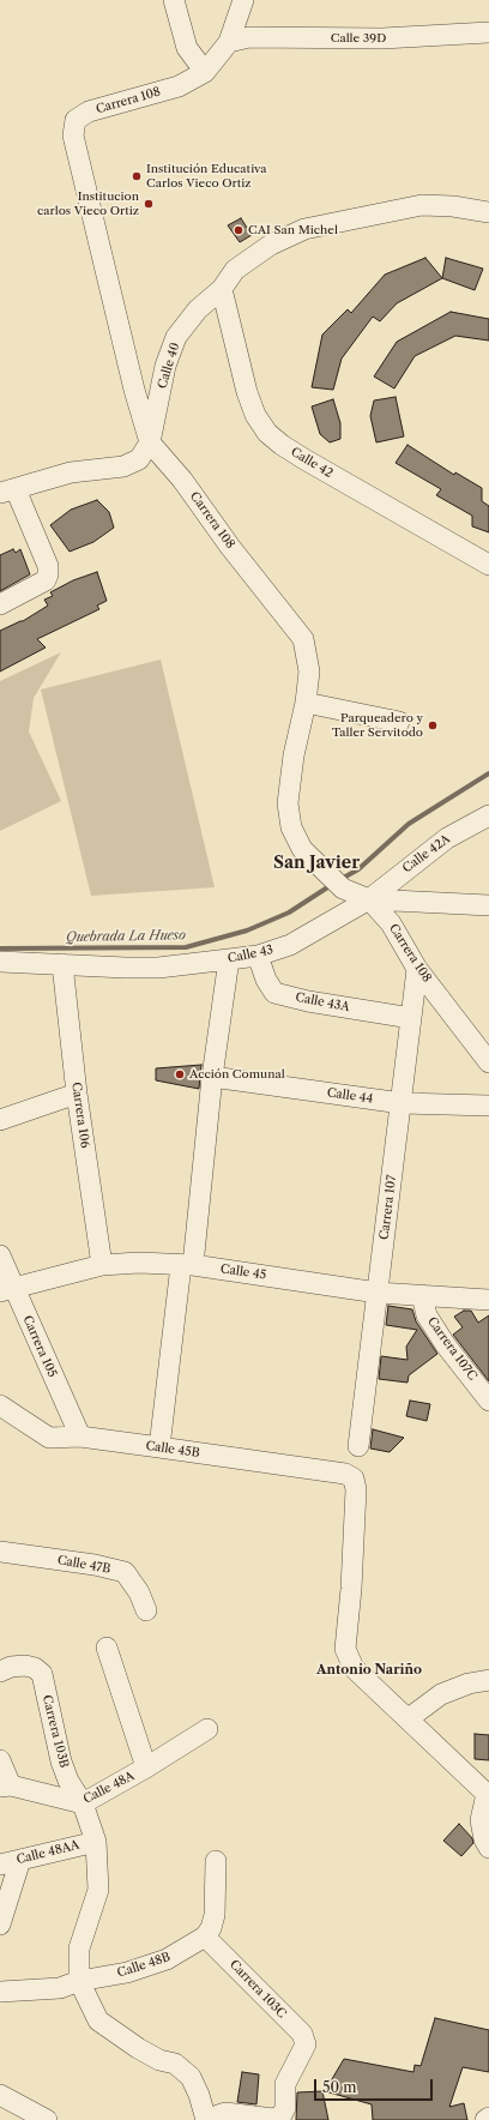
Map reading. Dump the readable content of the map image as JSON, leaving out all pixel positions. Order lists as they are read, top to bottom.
{
  "streets": {
    "street": [
      "Calle 39D",
      "Carrera 108",
      "Calle 40",
      "Calle 42",
      "Calle 42A",
      "Calle 43",
      "Calle 43A",
      "Calle 44",
      "Carrera 106",
      "Carrera 107",
      "Calle 45",
      "Carrera 105",
      "Carrera 107C",
      "Calle 45B",
      "Calle 47B",
      "Carrera 103B",
      "Calle 48A",
      "Calle 48AA",
      "Calle 48B",
      "Carrera 103C"
    ]
  },
  "crossings": [
    ["Calle 39D", "Carrera 108"],
    ["Carrera 108", "Calle 40"],
    ["Carrera 108", "Calle 42A"],
    ["Carrera 108", "Calle 43"],
    ["Carrera 108", "Carrera 107"],
    ["Calle 40", "Calle 42"],
    ["Calle 42A", "Calle 43"],
    ["Calle 43", "Calle 43A"],
    ["Calle 43", "Carrera 106"],
    ["Calle 43A", "Carrera 107"],
    ["Calle 44", "Carrera 107"],
    ["Carrera 106", "Calle 45"],
    ["Carrera 107", "Calle 45"],
    ["Calle 45", "Carrera 105"],
    ["Calle 45", "Carrera 107C"],
    ["Carrera 105", "Calle 45B"],
    ["Carrera 103B", "Calle 48A"],
    ["Carrera 103B", "Calle 48AA"],
    ["Carrera 103B", "Calle 48B"],
    ["Calle 48B", "Carrera 103C"]
  ],
  "districts": ["San Javier", "Antonio Nariño"],
  "water": ["Quebrada La Hueso"],
  "places": [
    "Institución Educativa Carlos Vieco Ortiz",
    "Institucion carlos Vieco Ortiz",
    "CAI San Michel",
    "Parqueadero y Taller Servitodo",
    "Acción Comunal"
  ],
  "scale_bar": "50 m"
}
